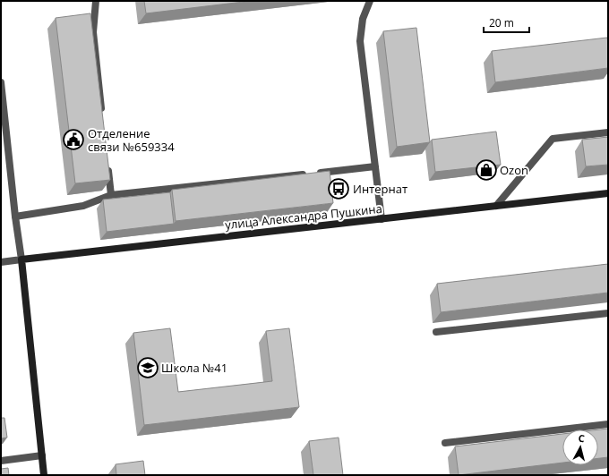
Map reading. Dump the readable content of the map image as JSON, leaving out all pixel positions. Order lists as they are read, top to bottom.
{
  "streets": {
    "main road": ["улица Александра Пушкина"]
  },
  "places": {
    "public building": ["Отделение связи №659334"],
    "shop": ["Ozon"],
    "bus stop": ["Интернат"],
    "school or university": ["Школа №41"]
  },
  "scale_bar": "20 m",
  "north": "top"
}
